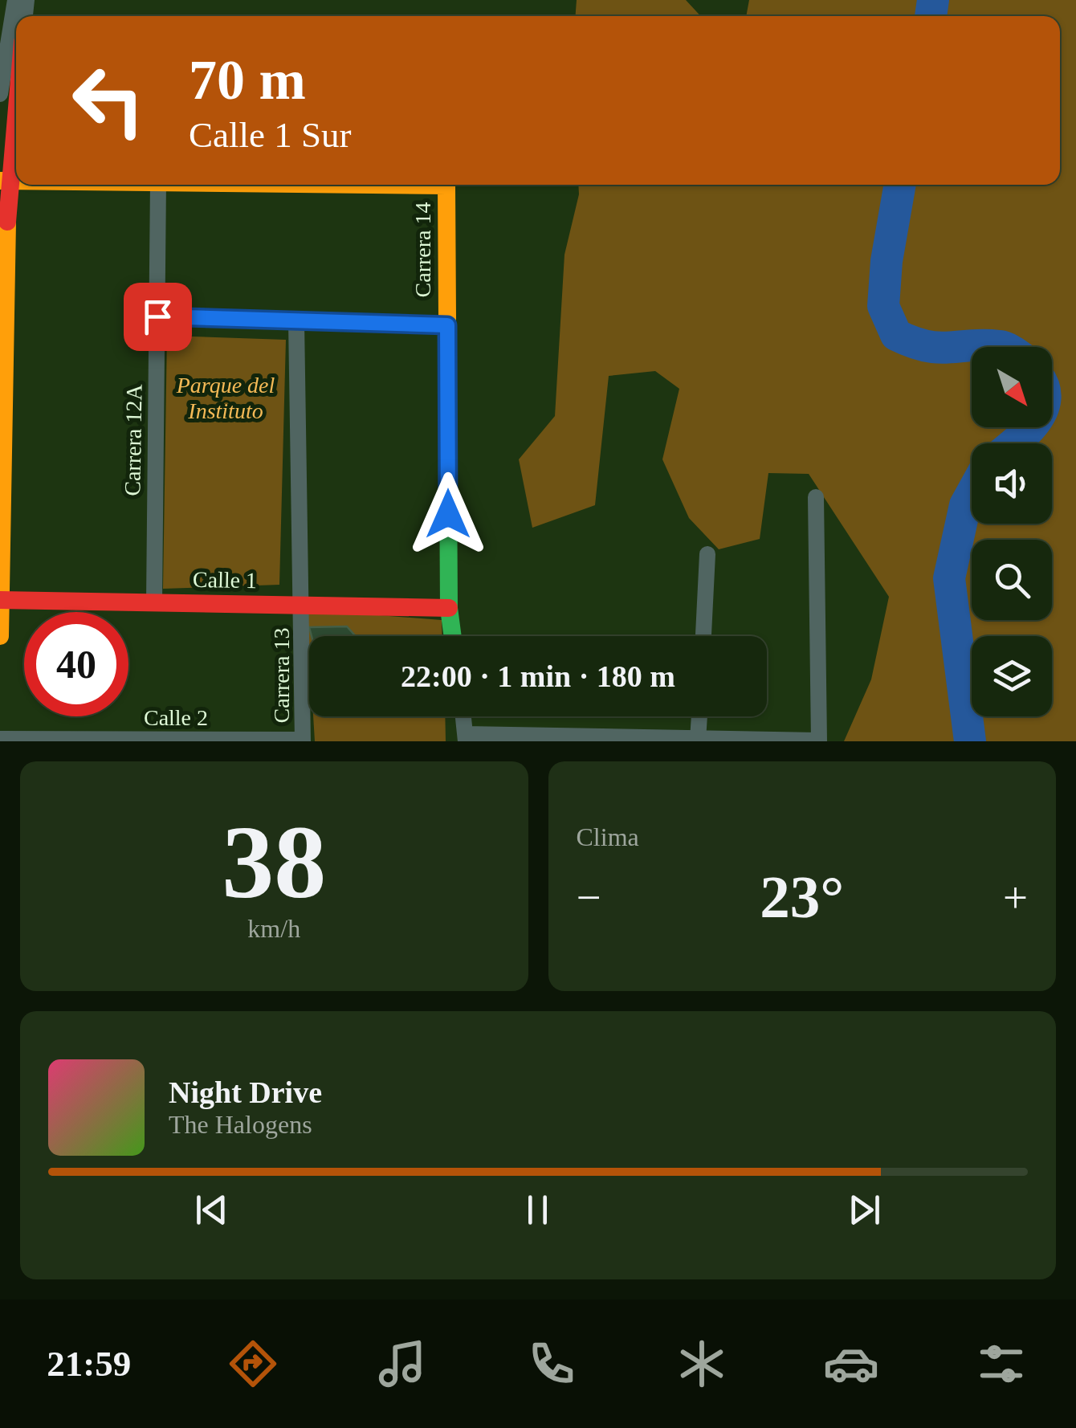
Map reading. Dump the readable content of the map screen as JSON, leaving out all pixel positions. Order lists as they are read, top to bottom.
{
  "streets": {
    "street": [
      "Carrera 14",
      "Carrera 12A",
      "Calle 1",
      "Carrera 13",
      "Calle 2"
    ]
  },
  "crossings": [
    ["Carrera 14", "Calle 1"],
    ["Carrera 12A", "Calle 1"],
    ["Calle 1", "Carrera 13"],
    ["Carrera 13", "Calle 2"]
  ],
  "parks": ["Parque del Instituto"],
  "north": "bottom right",
  "page": {
    "turn": ["70 m", "Calle 1 Sur"],
    "limit": "40",
    "trip": "22:00 · 1 min · 180 m",
    "tile": [
      ["38", "km/h"],
      "Clima"
    ],
    "heat": ["−", "23°", "+"],
    "song": ["Night Drive", "The Halogens"],
    "tabs": "21:59"
  }
}
